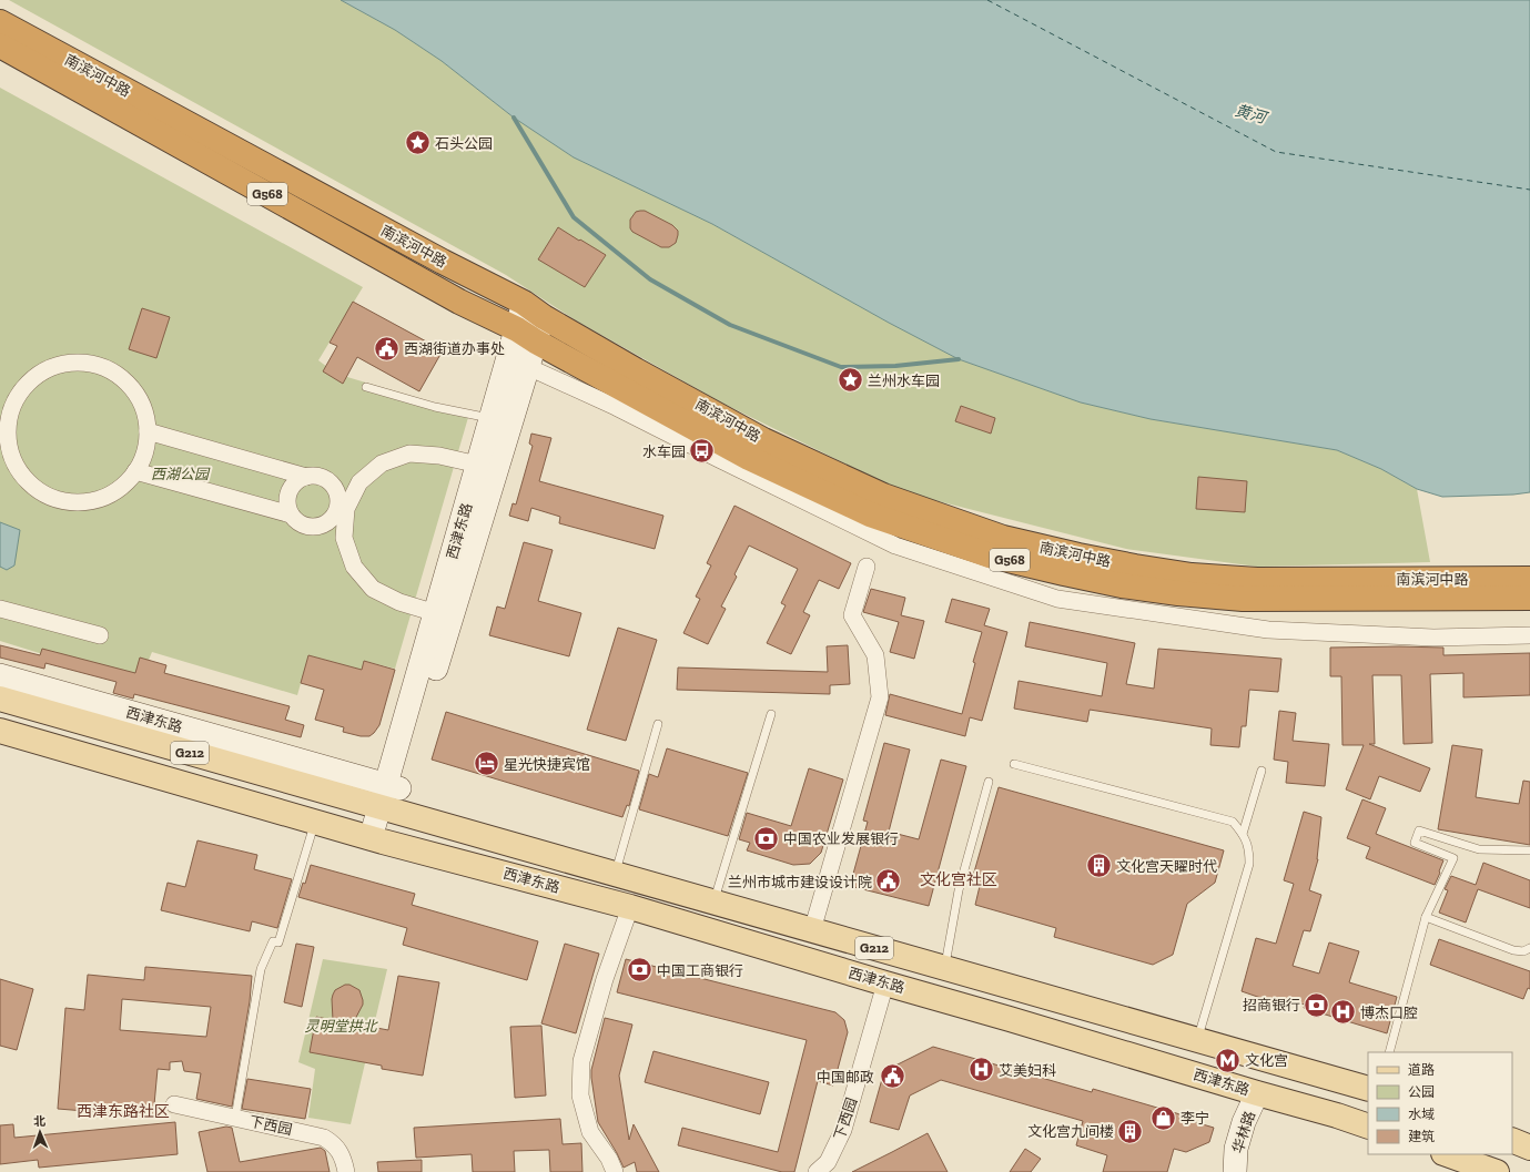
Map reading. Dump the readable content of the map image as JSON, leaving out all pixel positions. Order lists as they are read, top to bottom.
{
  "streets": {
    "highway": ["南滨河中路", "G568"],
    "main road": ["西津东路", "G212", "华林路"],
    "street": ["下西园"]
  },
  "crossings": [
    ["南滨河中路", "西津东路"],
    ["西津东路", "下西园"],
    ["西津东路", "华林路"]
  ],
  "districts": ["文化宫社区", "西津东路社区"],
  "water": ["黄河"],
  "parks": ["西湖公园", "灵明堂拱北"],
  "places": {
    "place": ["石头公园", "兰州水车园"],
    "public building": ["西湖街道办事处", "兰州市城市建设设计院", "中国邮政"],
    "bus stop": ["水车园"],
    "hotel": ["星光快捷宾馆"],
    "bank": ["中国农业发展银行", "中国工商银行", "招商银行"],
    "building": ["文化宫天矅时代", "文化宫九间楼"],
    "hospital": ["博杰口腔", "艾美妇科"],
    "metro station": ["文化宫"],
    "shop": ["李宁"]
  },
  "legend": [
    "道路",
    "公园",
    "水域",
    "建筑"
  ],
  "north": "top"
}
